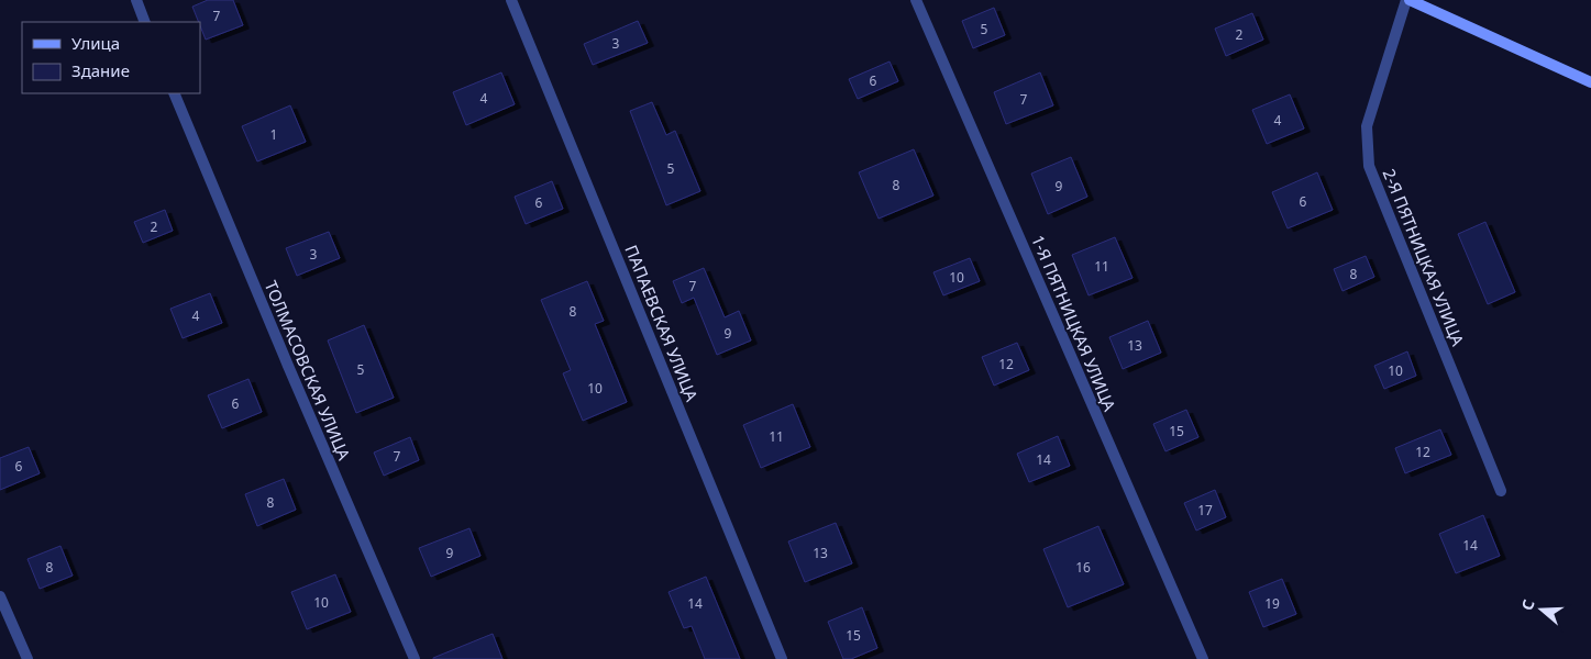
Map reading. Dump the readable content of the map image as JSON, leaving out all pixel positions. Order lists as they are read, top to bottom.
{
  "streets": {
    "street": [
      "2-Я ПЯТНИЦКАЯ УЛИЦА",
      "ПАПАЕВСКАЯ УЛИЦА",
      "1-Я ПЯТНИЦКАЯ УЛИЦА",
      "ТОЛМАСОВСКАЯ УЛИЦА"
    ]
  },
  "house_numbers": [
    "7",
    "5",
    "2",
    "3",
    "6",
    "4",
    "7",
    "4",
    "1",
    "5",
    "8",
    "9",
    "6",
    "6",
    "2",
    "3",
    "11",
    "8",
    "10",
    "7",
    "8",
    "4",
    "9",
    "13",
    "12",
    "5",
    "10",
    "10",
    "6",
    "15",
    "11",
    "12",
    "7",
    "14",
    "6",
    "8",
    "17",
    "14",
    "9",
    "13",
    "8",
    "16",
    "10",
    "14",
    "19",
    "15"
  ],
  "legend": ["Улица", "Здание"],
  "north": "left"
}
